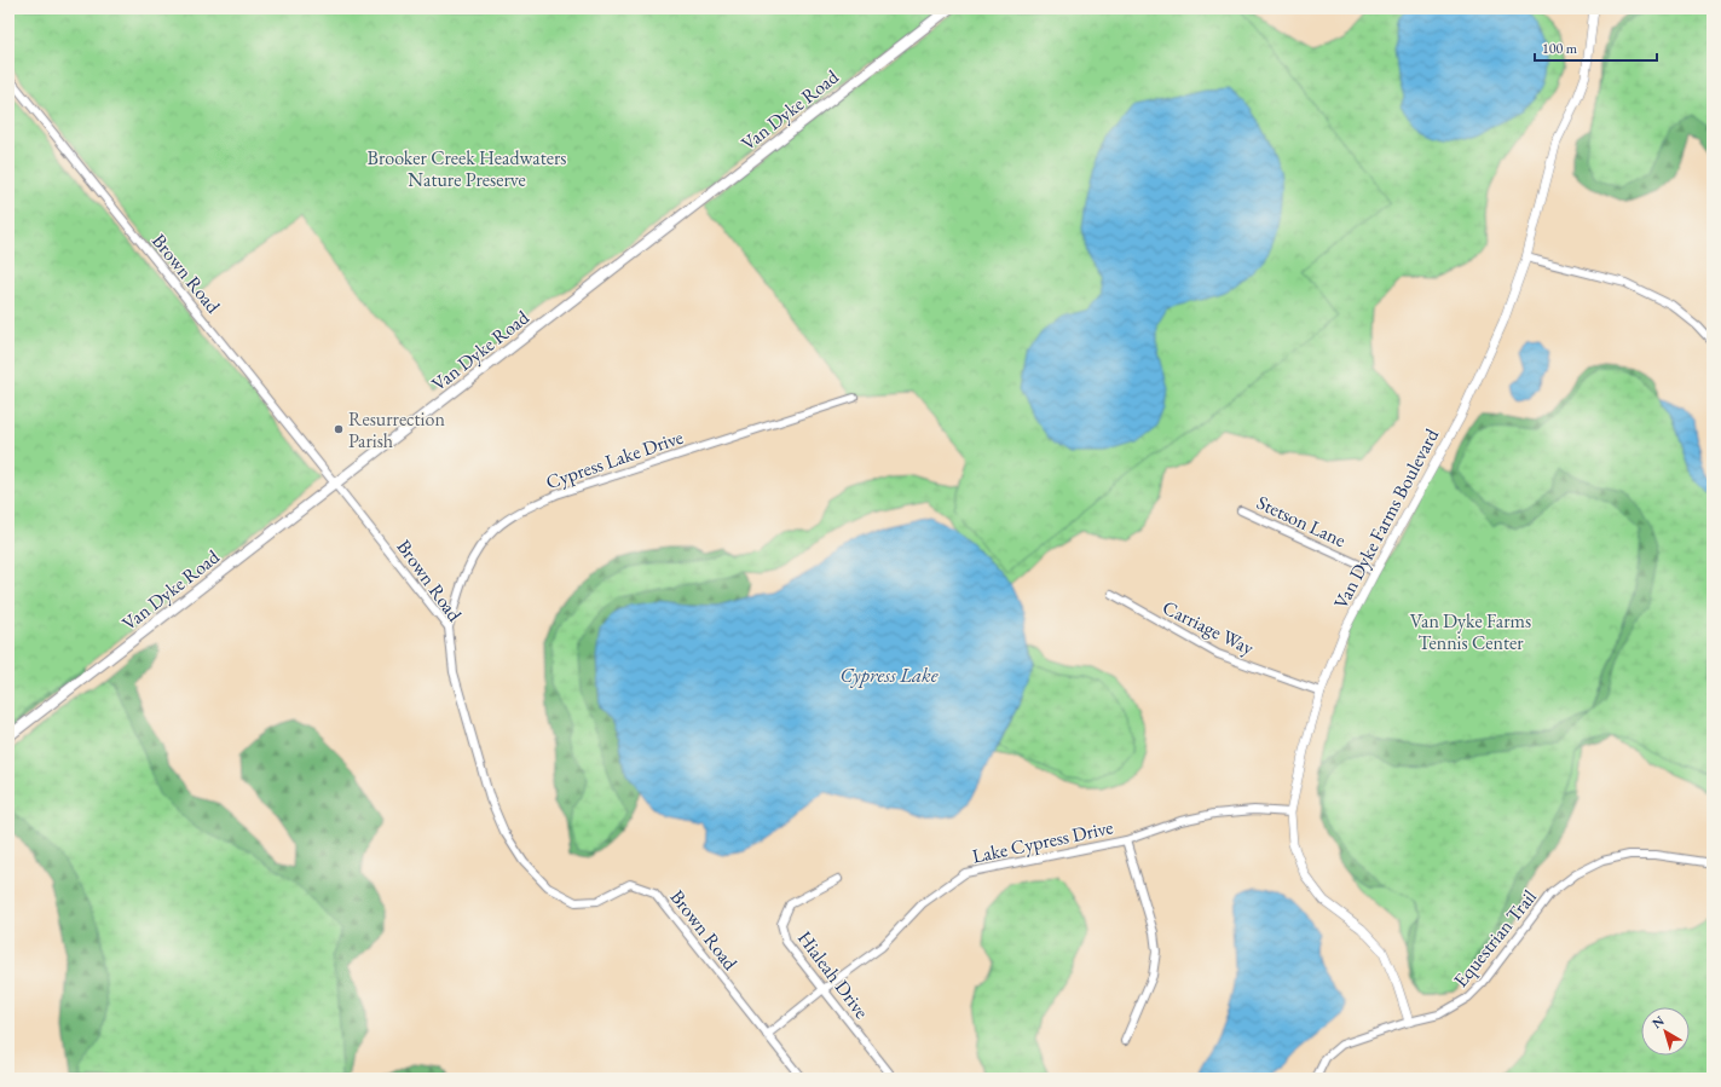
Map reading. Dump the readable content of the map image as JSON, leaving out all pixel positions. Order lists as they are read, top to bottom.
{
  "streets": {
    "main road": ["Van Dyke Road"],
    "street": [
      "Brown Road",
      "Cypress Lake Drive",
      "Van Dyke Farms Boulevard",
      "Stetson Lane",
      "Carriage Way",
      "Lake Cypress Drive",
      "Equestrian Trail",
      "Hialeah Drive"
    ]
  },
  "crossings": [
    ["Van Dyke Road", "Brown Road"],
    ["Brown Road", "Cypress Lake Drive"],
    ["Brown Road", "Lake Cypress Drive"],
    ["Van Dyke Farms Boulevard", "Stetson Lane"],
    ["Van Dyke Farms Boulevard", "Carriage Way"],
    ["Van Dyke Farms Boulevard", "Lake Cypress Drive"],
    ["Van Dyke Farms Boulevard", "Equestrian Trail"],
    ["Lake Cypress Drive", "Hialeah Drive"]
  ],
  "water": ["Cypress Lake"],
  "parks": ["Brooker Creek Headwaters Nature Preserve", "Van Dyke Farms Tennis Center"],
  "places": ["Resurrection Parish"],
  "scale_bar": "100 m",
  "north": "top left"
}
